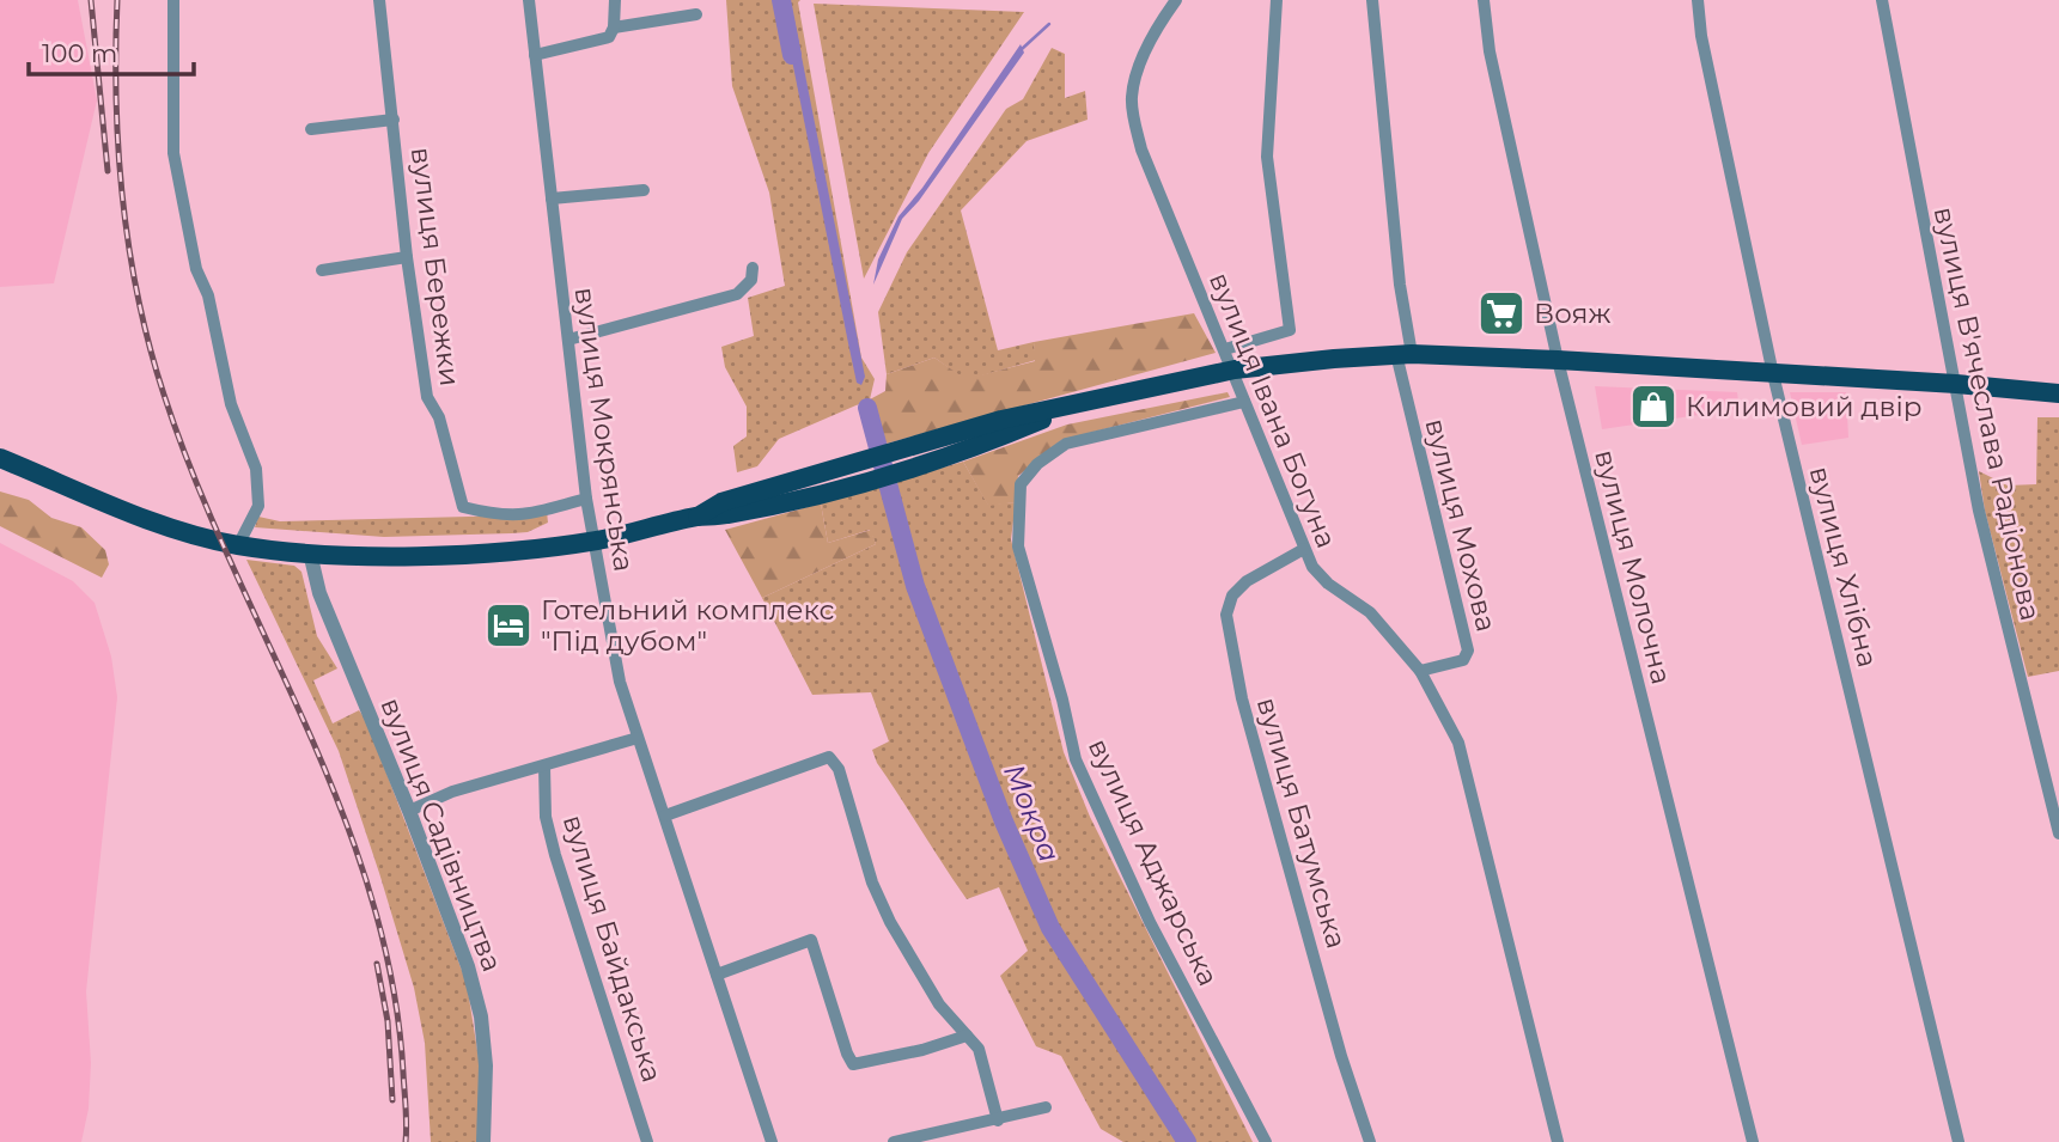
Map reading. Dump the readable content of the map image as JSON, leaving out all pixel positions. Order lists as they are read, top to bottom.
{
  "streets": {
    "street": [
      "вулиця Бережки",
      "вулиця Івана Богуна",
      "вулиця В'ячеслава Радіонова",
      "вулиця Мокрянська",
      "вулиця Мохова",
      "вулиця Молочна",
      "вулиця Хлібна",
      "вулиця Батумська",
      "вулиця Садівництва",
      "вулиця Аджарська",
      "вулиця Байдакська"
    ]
  },
  "crossings": [
    ["вулиця Бережки", "вулиця Мокрянська"],
    ["вулиця Івана Богуна", "вулиця Мохова"],
    ["вулиця Івана Богуна", "вулиця Батумська"],
    ["вулиця Івана Богуна", "вулиця Аджарська"]
  ],
  "water": ["Мокра"],
  "places": {
    "supermarket": ["Вояж"],
    "shop": ["Килимовий двір"],
    "hotel": ["Готельний комплекс \"Під дубом\""]
  },
  "scale_bar": "100 m"
}
